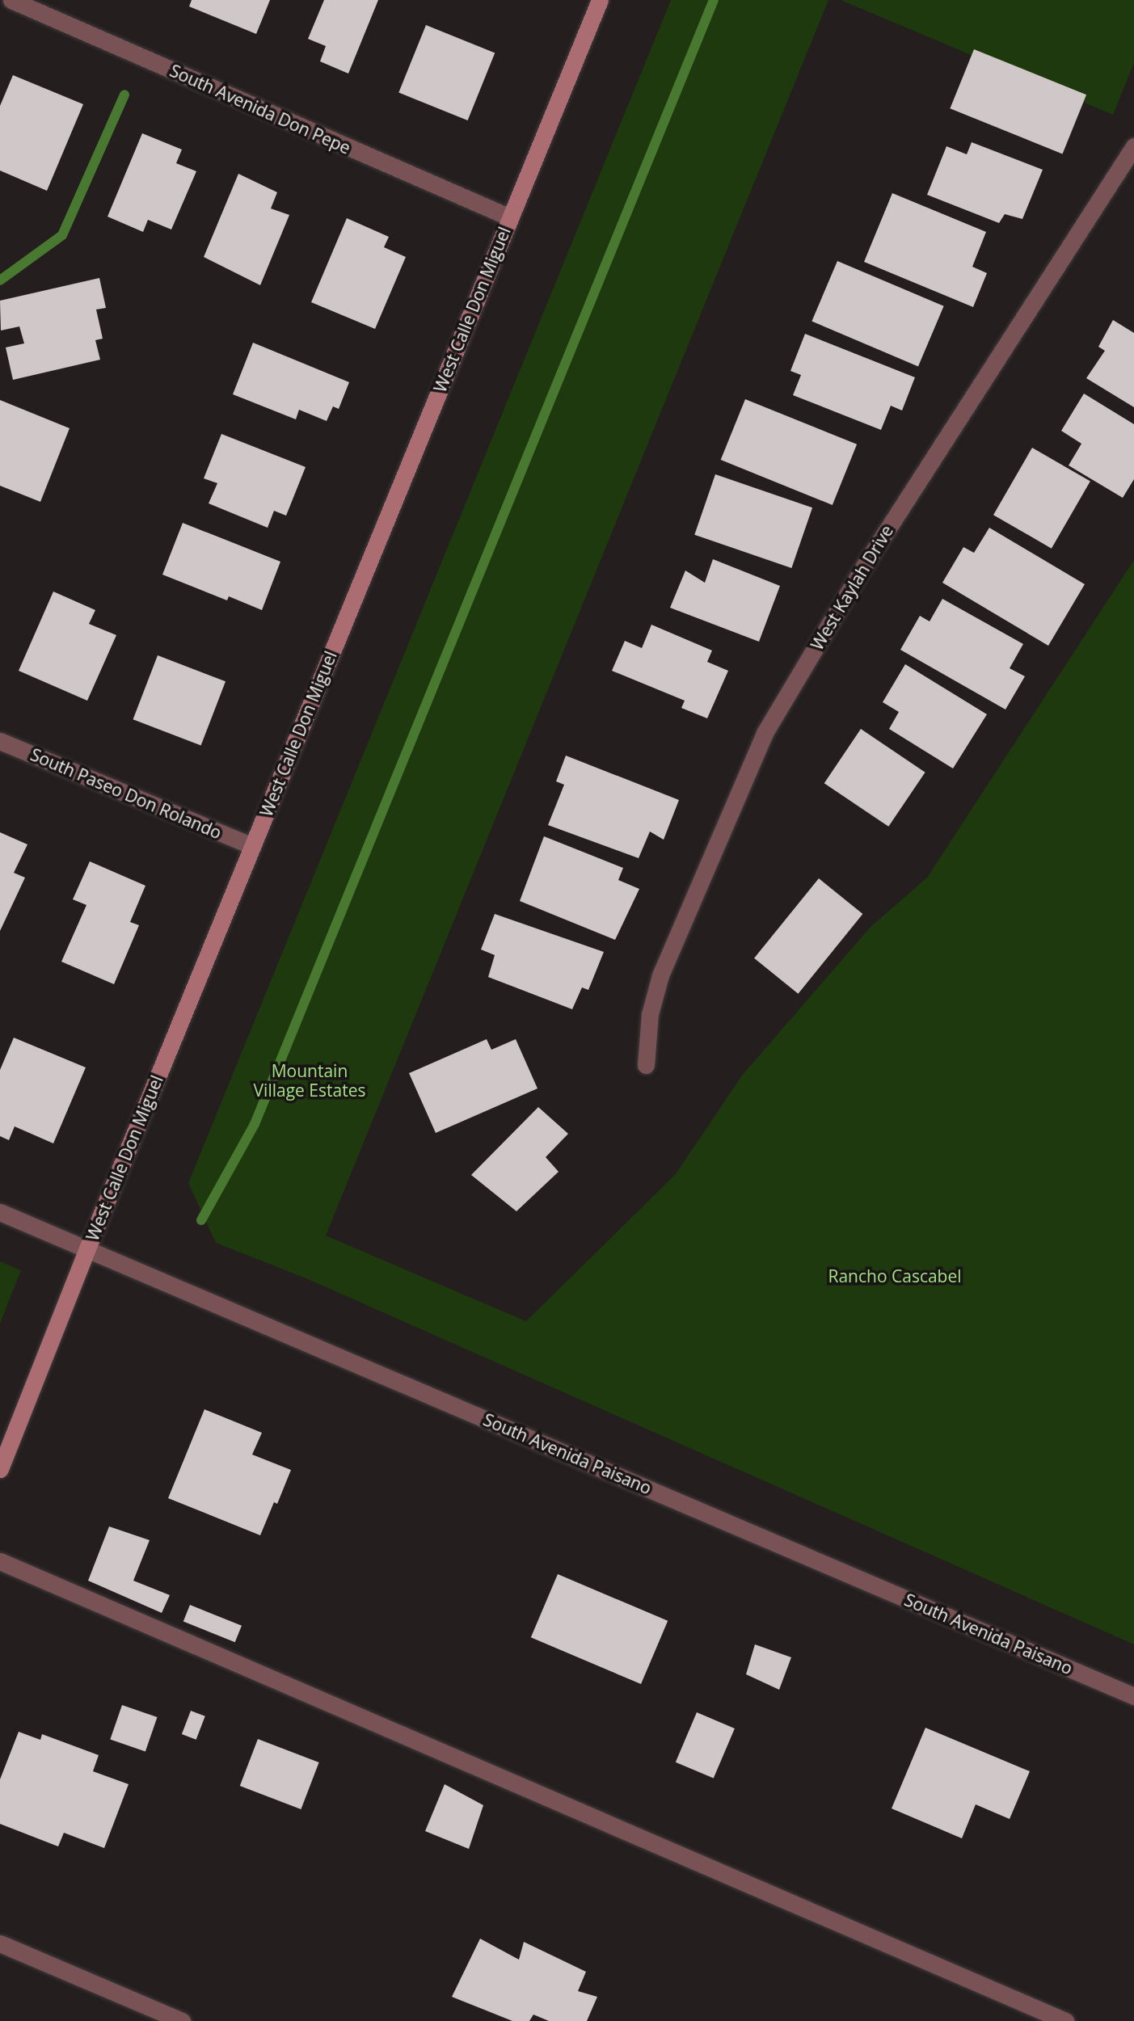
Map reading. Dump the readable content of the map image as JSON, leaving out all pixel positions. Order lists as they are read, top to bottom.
{
  "streets": {
    "street": [
      "South Avenida Don Pepe",
      "West Calle Don Miguel",
      "West Kaylah Drive",
      "South Paseo Don Rolando",
      "South Avenida Paisano"
    ]
  },
  "crossings": [
    ["South Avenida Don Pepe", "West Calle Don Miguel"],
    ["West Calle Don Miguel", "South Paseo Don Rolando"],
    ["West Calle Don Miguel", "South Avenida Paisano"]
  ],
  "parks": ["Mountain Village Estates", "Rancho Cascabel"]
}
